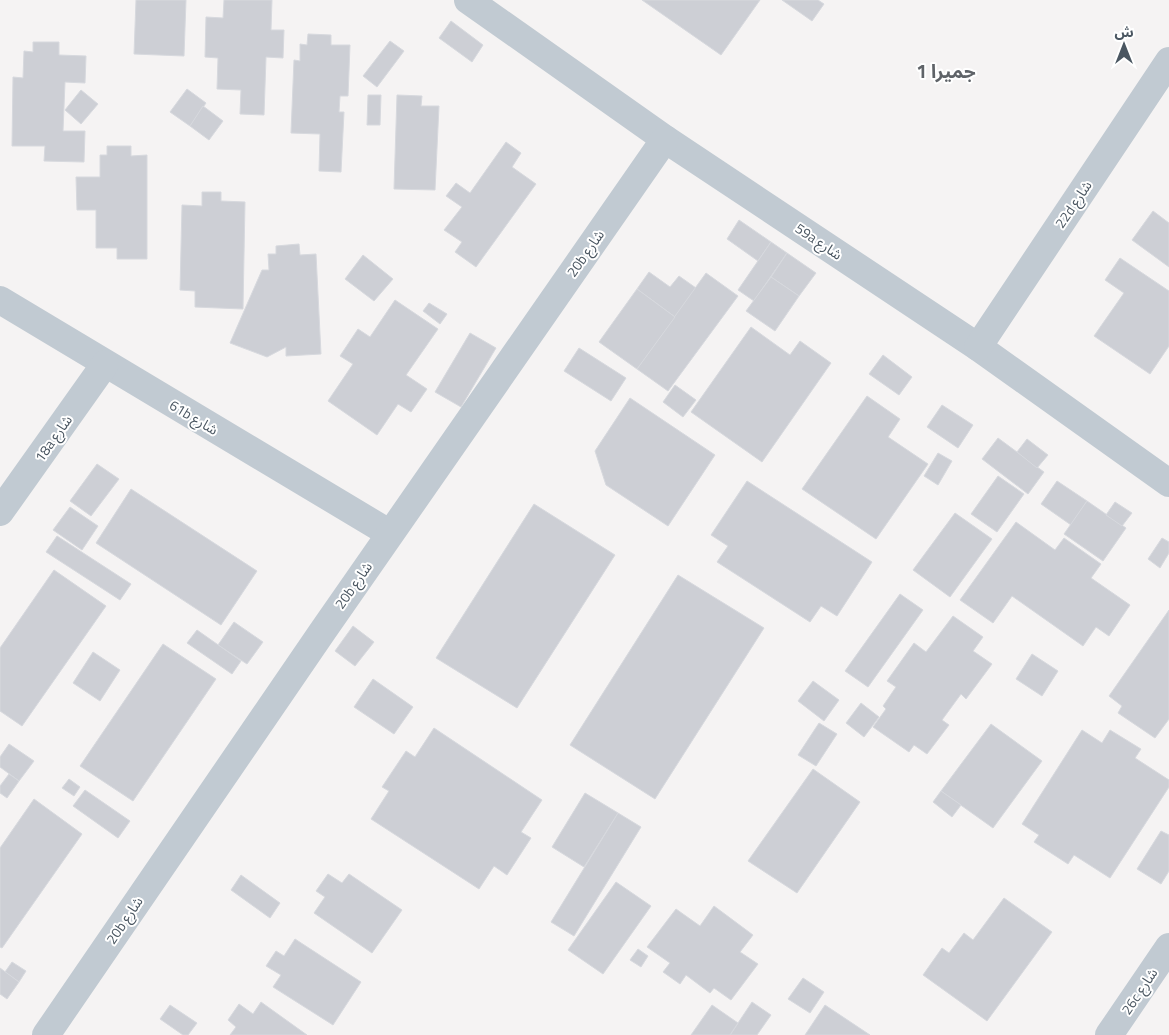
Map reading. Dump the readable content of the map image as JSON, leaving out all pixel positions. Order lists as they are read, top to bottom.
{
  "streets": {
    "street": [
      "22d شارع",
      "59a شارع",
      "20b شارع",
      "61b شارع",
      "18a شارع",
      "26c شارع"
    ]
  },
  "crossings": [
    ["22d شارع", "59a شارع"],
    ["59a شارع", "20b شارع"],
    ["20b شارع", "61b شارع"],
    ["61b شارع", "18a شارع"]
  ],
  "districts": ["جميرا 1"],
  "north": "top"
}
